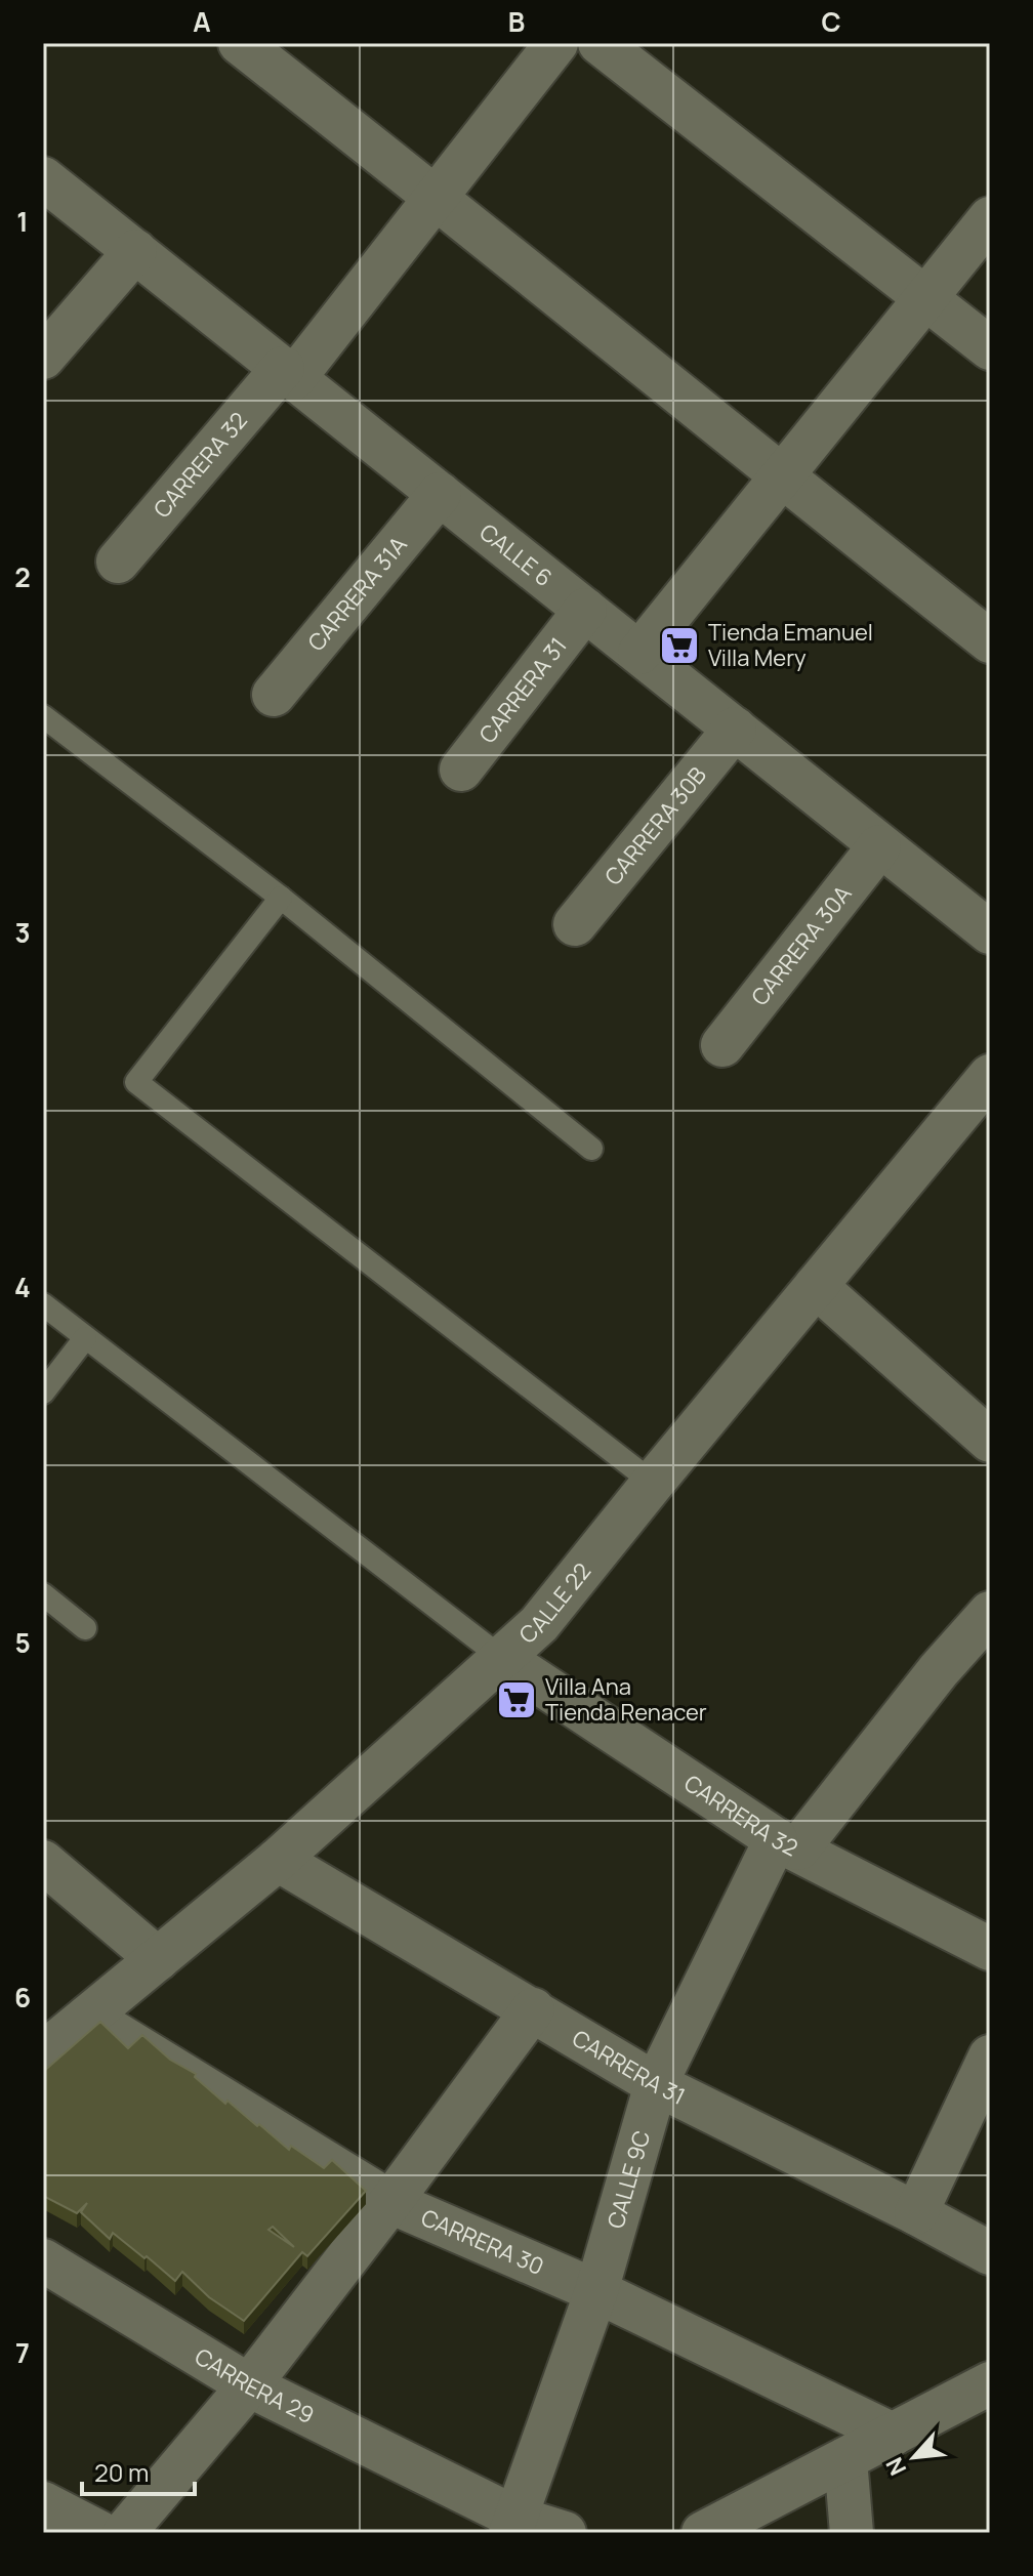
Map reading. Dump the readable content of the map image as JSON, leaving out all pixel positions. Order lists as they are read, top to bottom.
{
  "streets": {
    "street": [
      "CARRERA 32",
      "CALLE 6",
      "CARRERA 31A",
      "CARRERA 31",
      "CARRERA 30B",
      "CARRERA 30A",
      "CALLE 22",
      "CALLE 9C",
      "CARRERA 30",
      "CARRERA 29"
    ]
  },
  "crossings": [
    ["CARRERA 32", "CALLE 6"],
    ["CARRERA 32", "CALLE 22"],
    ["CARRERA 32", "CALLE 9C"],
    ["CALLE 6", "CARRERA 31A"],
    ["CALLE 6", "CARRERA 31"],
    ["CALLE 6", "CARRERA 30B"],
    ["CALLE 6", "CARRERA 30A"],
    ["CARRERA 31", "CALLE 22"],
    ["CARRERA 31", "CALLE 9C"],
    ["CALLE 22", "CARRERA 30"],
    ["CALLE 9C", "CARRERA 30"],
    ["CALLE 9C", "CARRERA 29"]
  ],
  "places": {
    "supermarket": ["Tienda Emanuel Villa Mery", "Villa Ana Tienda Renacer"]
  },
  "scale_bar": "20 m",
  "north": "bottom left",
  "grid": {
    "columns": ["A", "B", "C"],
    "rows": [
      "1",
      "2",
      "3",
      "4",
      "5",
      "6",
      "7"
    ]
  }
}
